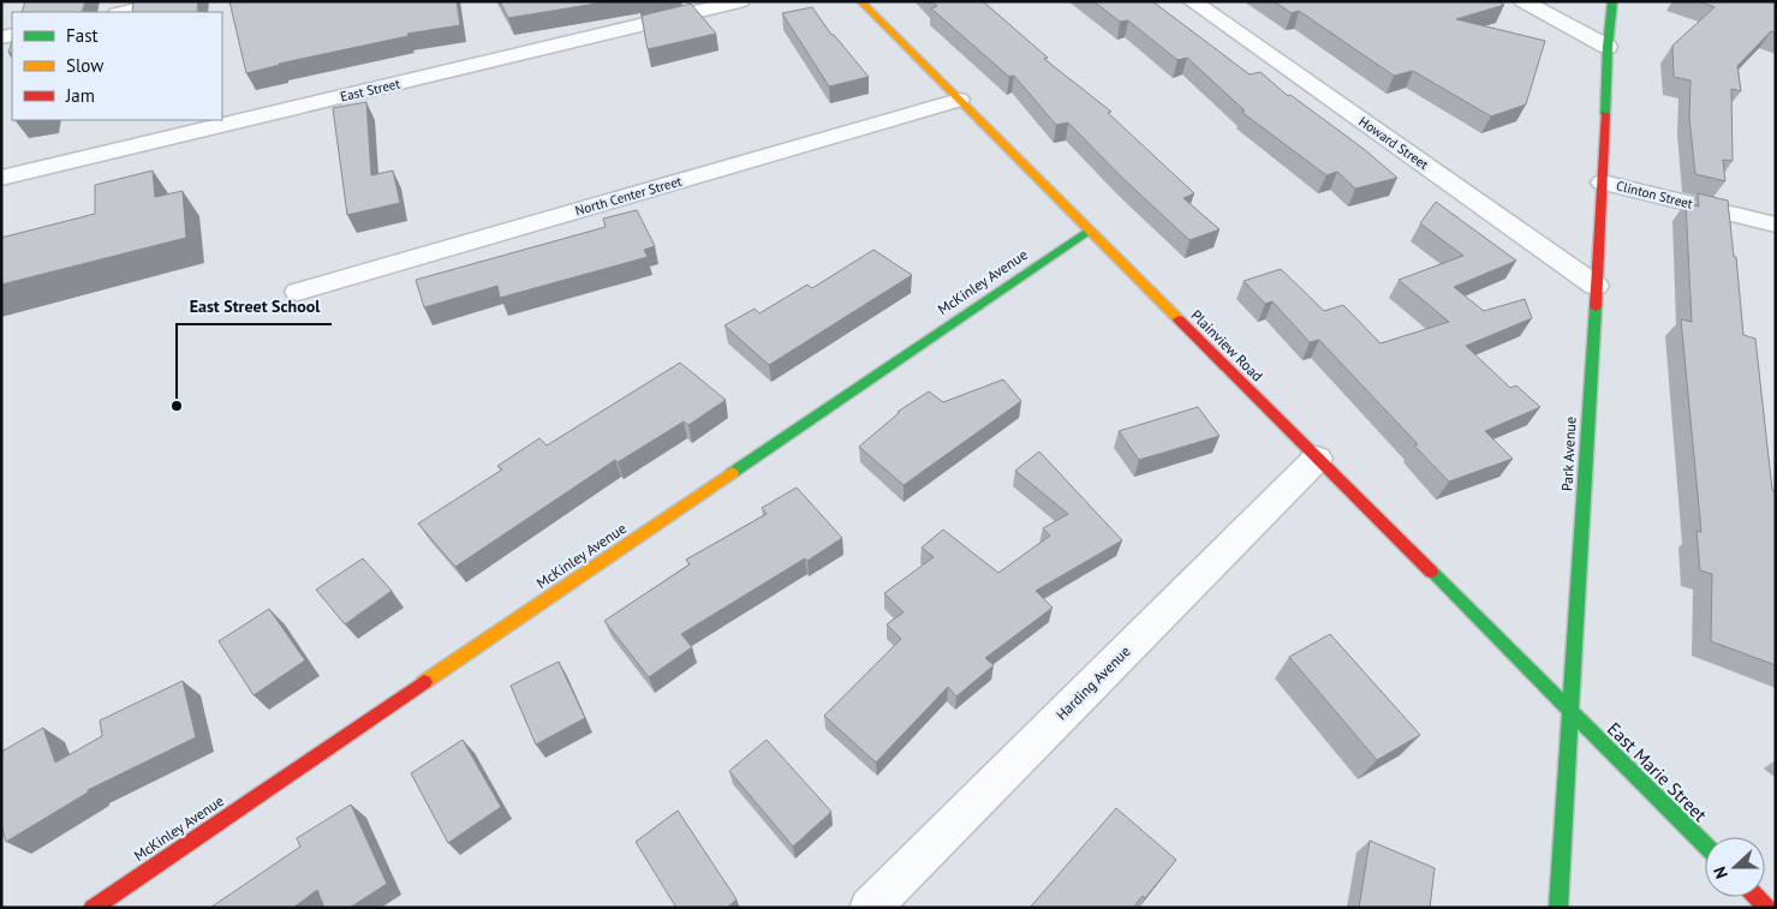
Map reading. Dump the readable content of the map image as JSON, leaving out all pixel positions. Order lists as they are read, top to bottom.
{
  "streets": {
    "street": [
      "East Street",
      "Howard Street",
      "Clinton Street",
      "North Center Street",
      "McKinley Avenue",
      "Plainview Road",
      "Park Avenue",
      "Harding Avenue",
      "East Marie Street"
    ]
  },
  "crossings": [
    ["Howard Street", "Park Avenue"],
    ["Clinton Street", "Park Avenue"],
    ["North Center Street", "Plainview Road"],
    ["McKinley Avenue", "Plainview Road"],
    ["Plainview Road", "Park Avenue"],
    ["Plainview Road", "Harding Avenue"],
    ["Plainview Road", "East Marie Street"],
    ["Park Avenue", "East Marie Street"]
  ],
  "places": ["East Street School"],
  "legend": ["Fast", "Slow", "Jam"],
  "north": "left"
}
